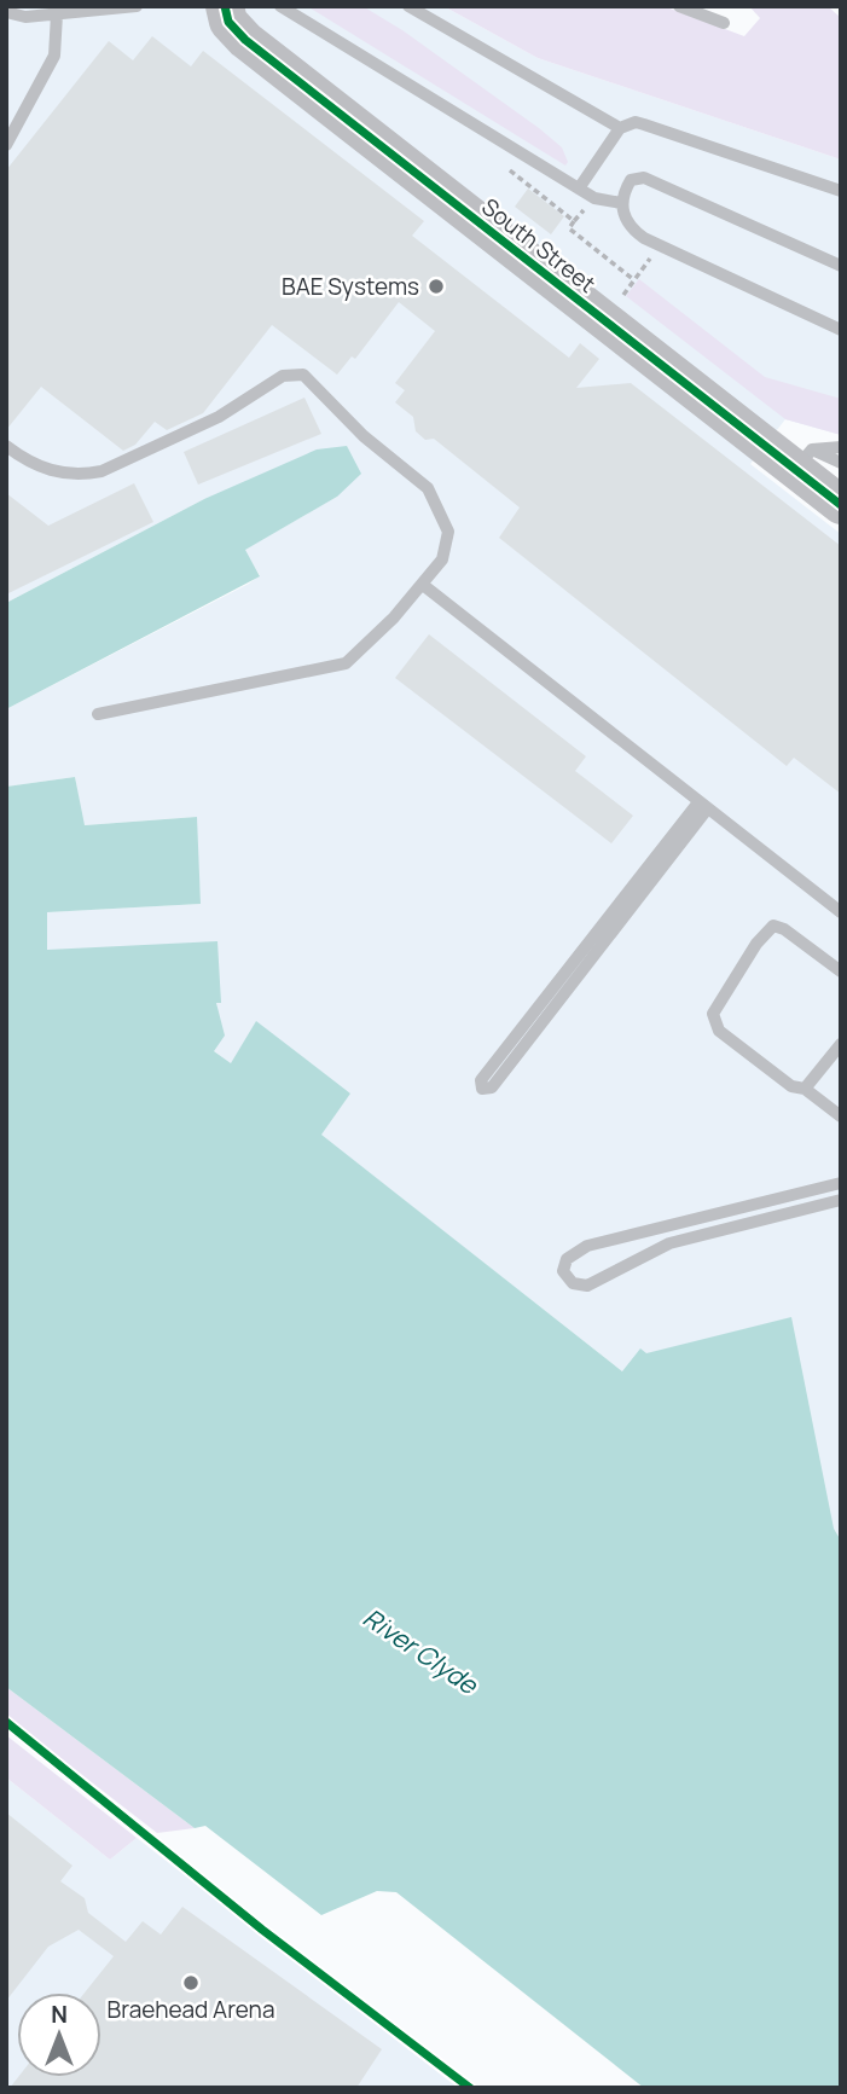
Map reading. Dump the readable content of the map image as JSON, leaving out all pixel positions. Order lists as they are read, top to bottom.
{
  "streets": {
    "street": ["South Street"]
  },
  "water": ["River Clyde"],
  "places": ["BAE Systems", "Braehead Arena"],
  "north": "top"
}
